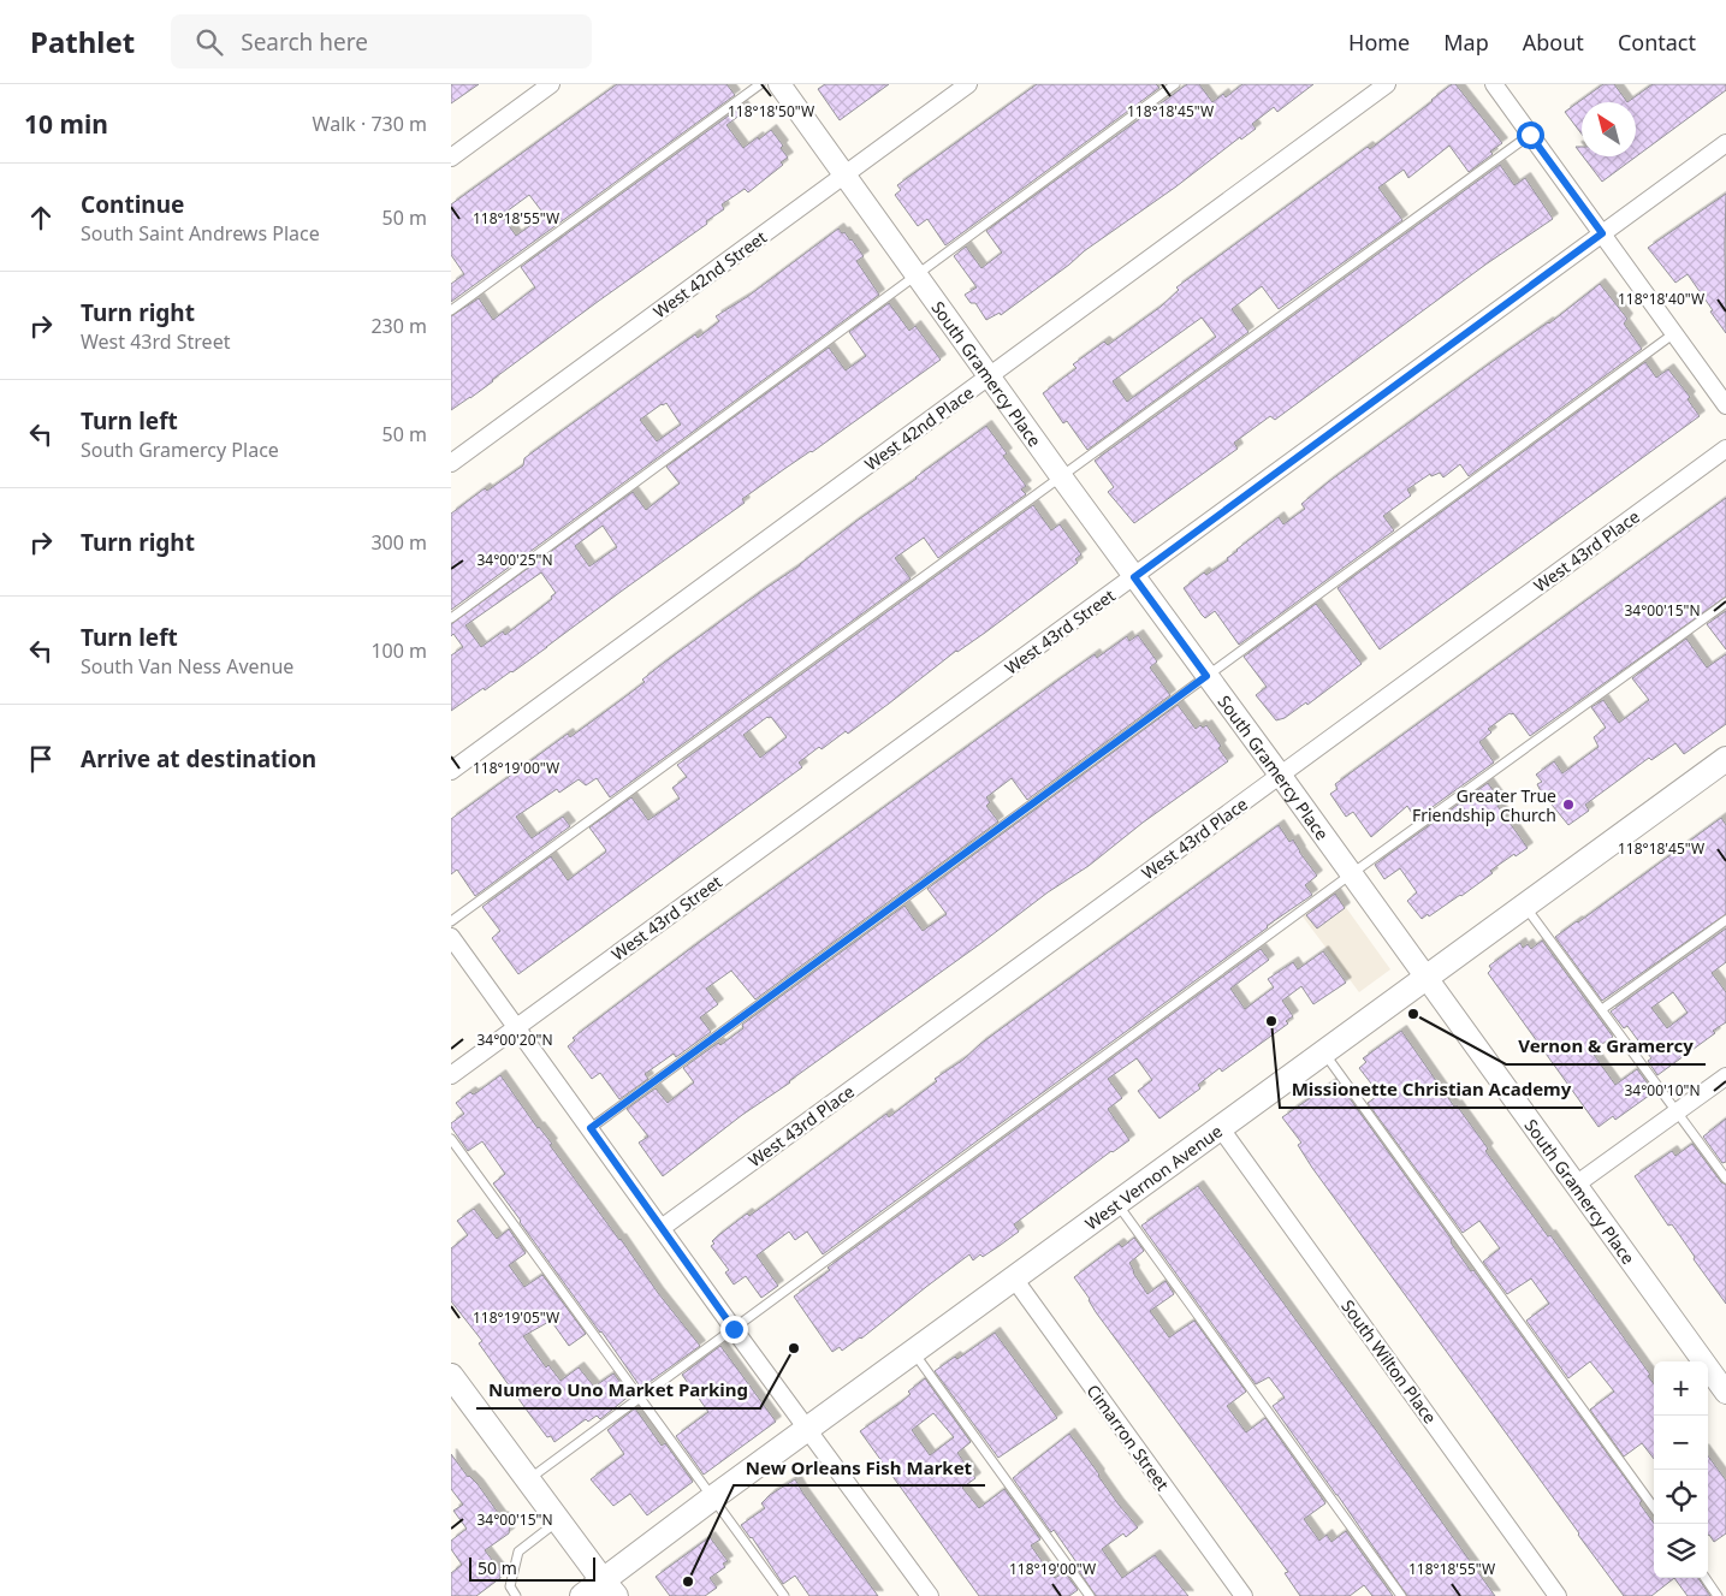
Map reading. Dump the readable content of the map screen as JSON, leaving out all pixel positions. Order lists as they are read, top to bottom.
{
  "streets": {
    "main road": ["West Vernon Avenue"],
    "street": [
      "West 42nd Street",
      "South Gramercy Place",
      "West 42nd Place",
      "West 43rd Place",
      "West 43rd Street",
      "South Wilton Place",
      "Cimarron Street"
    ]
  },
  "crossings": [
    ["West 42nd Street", "South Gramercy Place"],
    ["South Gramercy Place", "West 42nd Place"],
    ["South Gramercy Place", "West 43rd Place"],
    ["South Gramercy Place", "West 43rd Street"],
    ["South Gramercy Place", "West Vernon Avenue"],
    ["West Vernon Avenue", "South Wilton Place"],
    ["West Vernon Avenue", "Cimarron Street"]
  ],
  "places": [
    "Greater True Friendship Church",
    "Vernon & Gramercy",
    "Missionette Christian Academy",
    "Numero Uno Market Parking",
    "New Orleans Fish Market"
  ],
  "scale_bar": "50 m",
  "north": "top left",
  "page": {
    "header": "Pathlet",
    "search": "Search here",
    "nav": [
      "Home",
      "Map",
      "About",
      "Contact"
    ],
    "heading": ["10 min", "Walk · 730 m"],
    "list": [
      ["Continue", "South Saint Andrews Place", "50 m"],
      ["Turn right", "West 43rd Street", "230 m"],
      ["Turn left", "South Gramercy Place", "50 m"],
      ["Turn right", "300 m"],
      ["Turn left", "South Van Ness Avenue", "100 m"],
      "Arrive at destination"
    ],
    "map_buttons": ["+", "−"],
    "scale": "50 m"
  },
  "coordinates": [
    "118°18'50\"W",
    "118°18'45\"W",
    "118°18'55\"W",
    "118°18'40\"W",
    "34°00'25\"N",
    "34°00'15\"N",
    "118°19'00\"W",
    "34°00'20\"N",
    "34°00'10\"N",
    "118°19'05\"W"
  ]
}
